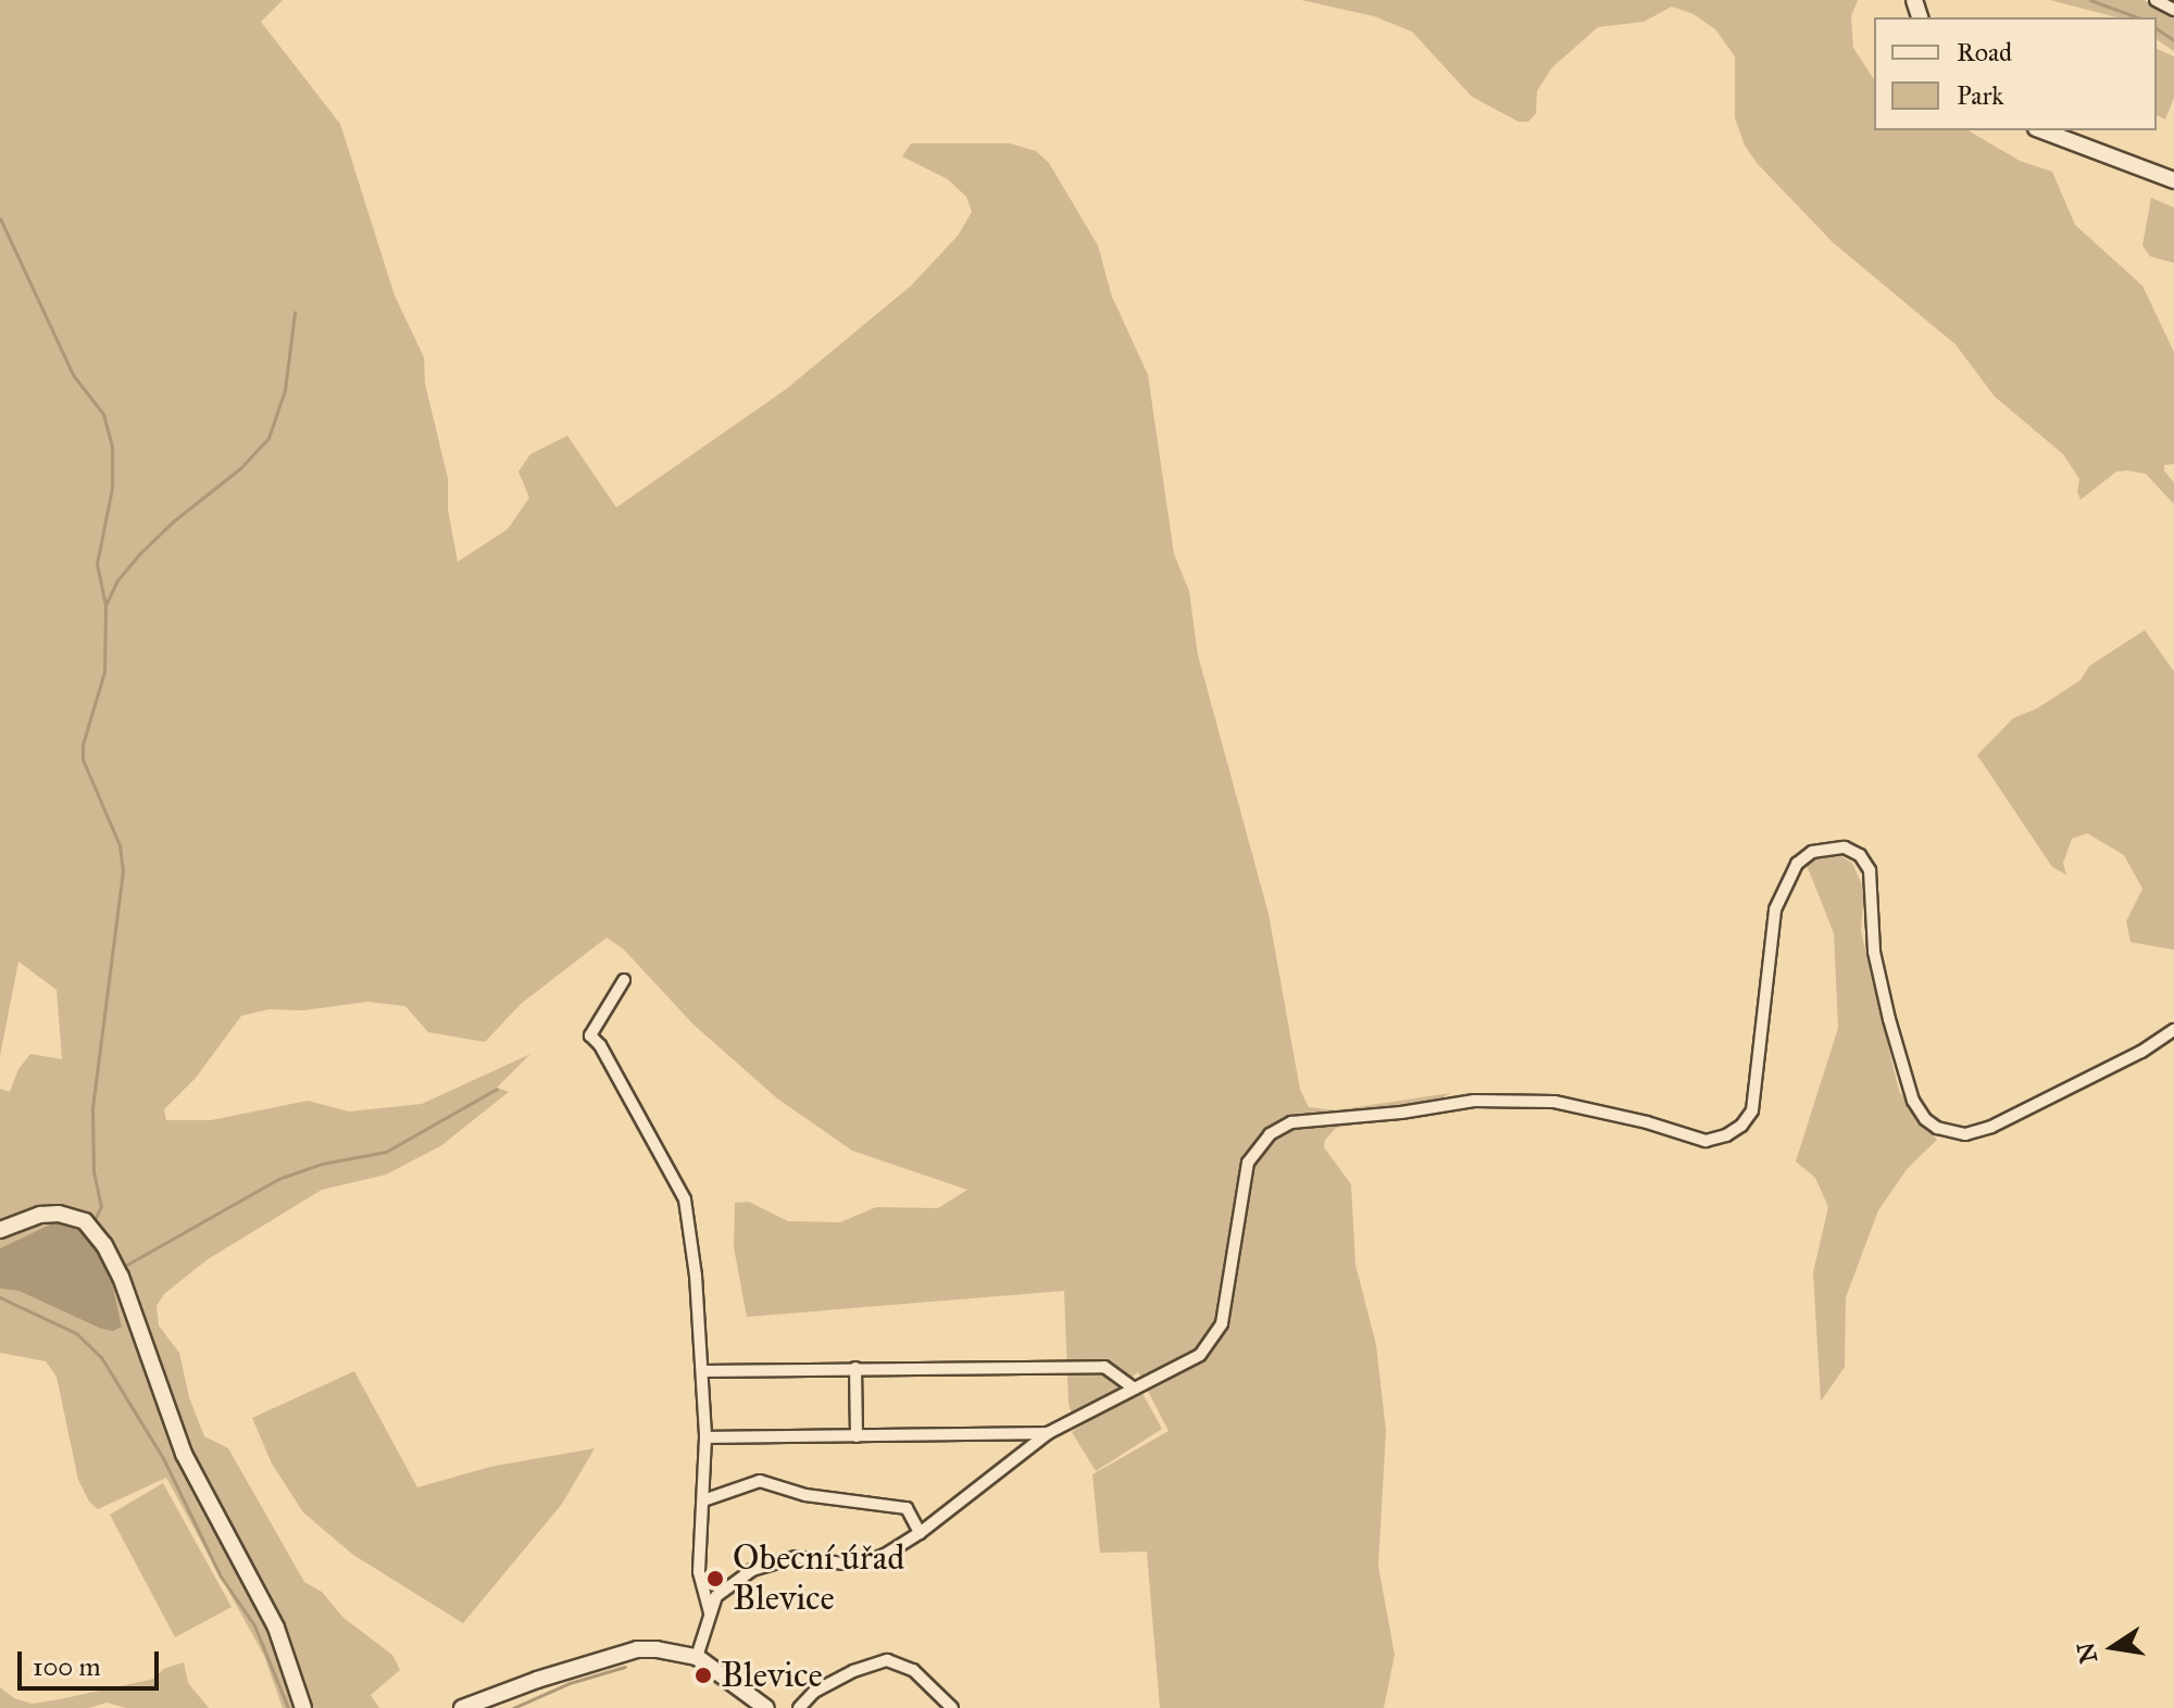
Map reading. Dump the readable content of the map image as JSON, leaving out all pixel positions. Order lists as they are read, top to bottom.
{
  "places": ["Obecní úřad Blevice", "Blevice"],
  "legend": ["Road", "Park"],
  "scale_bar": "100 m",
  "north": "left"
}
